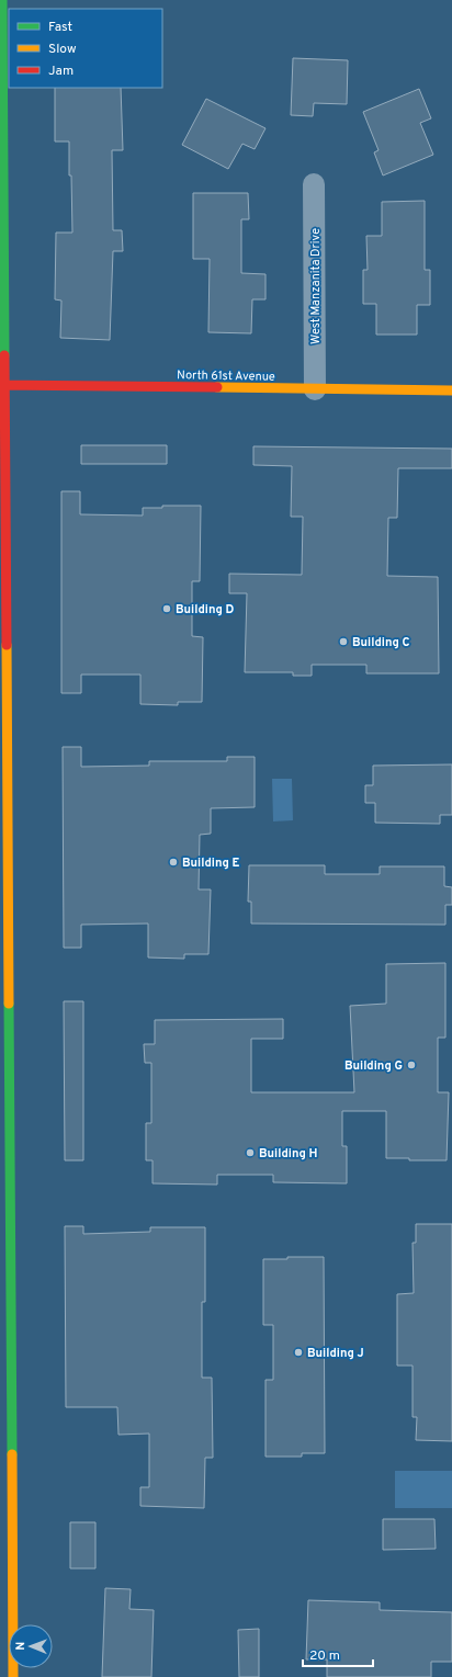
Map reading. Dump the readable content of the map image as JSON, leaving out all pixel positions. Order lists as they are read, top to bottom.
{
  "streets": {
    "street": ["West Manzanita Drive", "North 61st Avenue"]
  },
  "crossings": [
    ["West Manzanita Drive", "North 61st Avenue"]
  ],
  "places": [
    "Building D",
    "Building C",
    "Building E",
    "Building G",
    "Building H",
    "Building J"
  ],
  "legend": ["Fast", "Slow", "Jam"],
  "scale_bar": "20 m",
  "north": "left"
}
